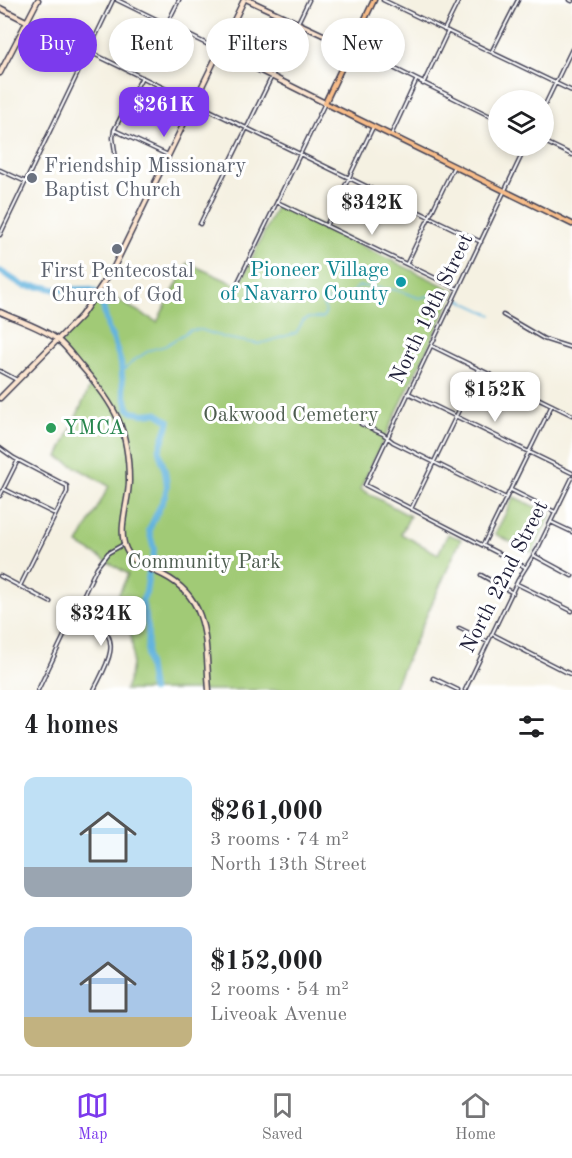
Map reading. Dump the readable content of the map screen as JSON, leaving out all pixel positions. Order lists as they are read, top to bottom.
{
  "streets": {
    "street": ["North 19th Street", "North 22nd Street"]
  },
  "parks": ["Oakwood Cemetery", "Community Park"],
  "places": [
    "Friendship Missionary Baptist Church",
    "First Pentecostal Church of God",
    "Pioneer Village of Navarro County",
    "YMCA"
  ],
  "page": {
    "chip": [
      "Buy",
      "Rent",
      "Filters",
      "New"
    ],
    "price": [
      "$261K",
      "$342K",
      "$152K",
      "$324K"
    ],
    "heading": "4 homes",
    "list": [
      {
        "name": "$261,000",
        "note": "3 rooms · 74 m² · North 13th Street"
      },
      {
        "name": "$152,000",
        "note": "2 rooms · 54 m² · Liveoak Avenue"
      }
    ],
    "tabs": ["Map", "Saved", "Home"]
  }
}
